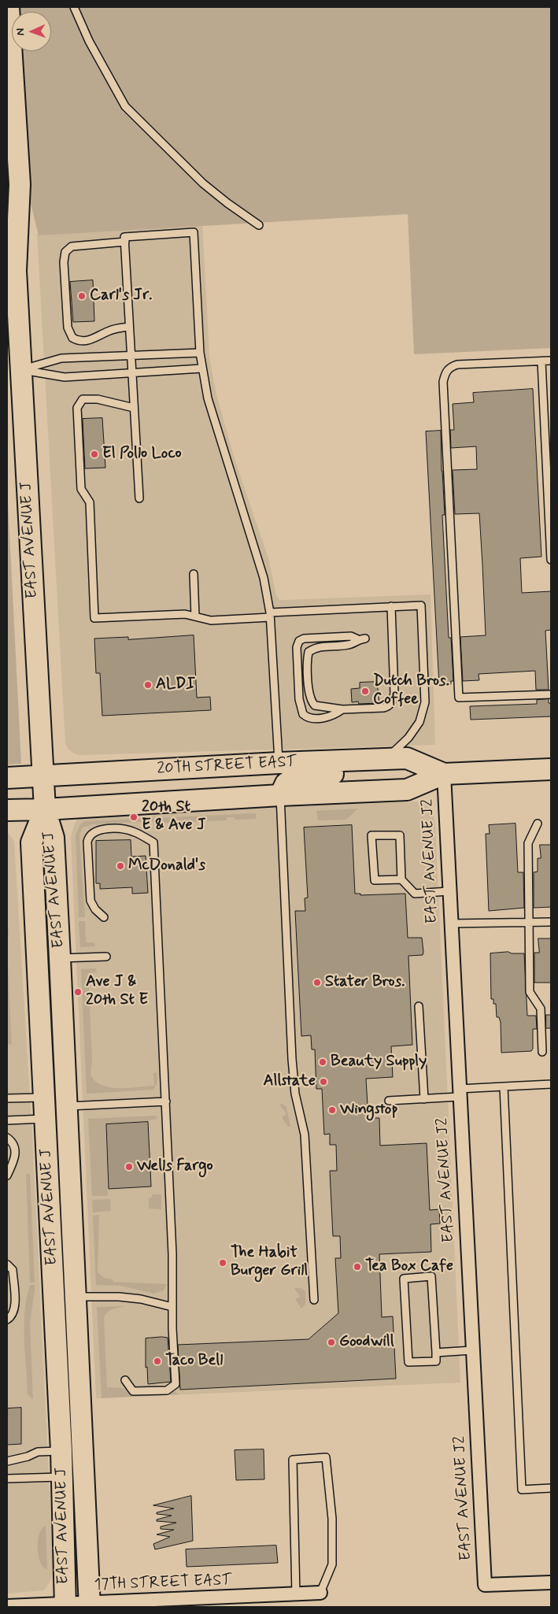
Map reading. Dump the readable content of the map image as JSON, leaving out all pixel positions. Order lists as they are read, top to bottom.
{
  "streets": {
    "main road": ["EAST AVENUE J", "20TH STREET EAST"],
    "street": ["EAST AVENUE J2", "17TH STREET EAST"]
  },
  "crossings": [
    ["EAST AVENUE J", "20TH STREET EAST"],
    ["EAST AVENUE J", "17TH STREET EAST"],
    ["20TH STREET EAST", "EAST AVENUE J2"]
  ],
  "places": [
    "Carl's Jr.",
    "El Pollo Loco",
    "ALDI",
    "Dutch Bros. Coffee",
    "20th St E & Ave J",
    "McDonald's",
    "Stater Bros.",
    "Ave J & 20th St E",
    "Beauty Supply",
    "Allstate",
    "Wingstop",
    "Wells Fargo",
    "The Habit Burger Grill",
    "Tea Box Cafe",
    "Goodwill",
    "Taco Bell"
  ],
  "north": "left"
}
